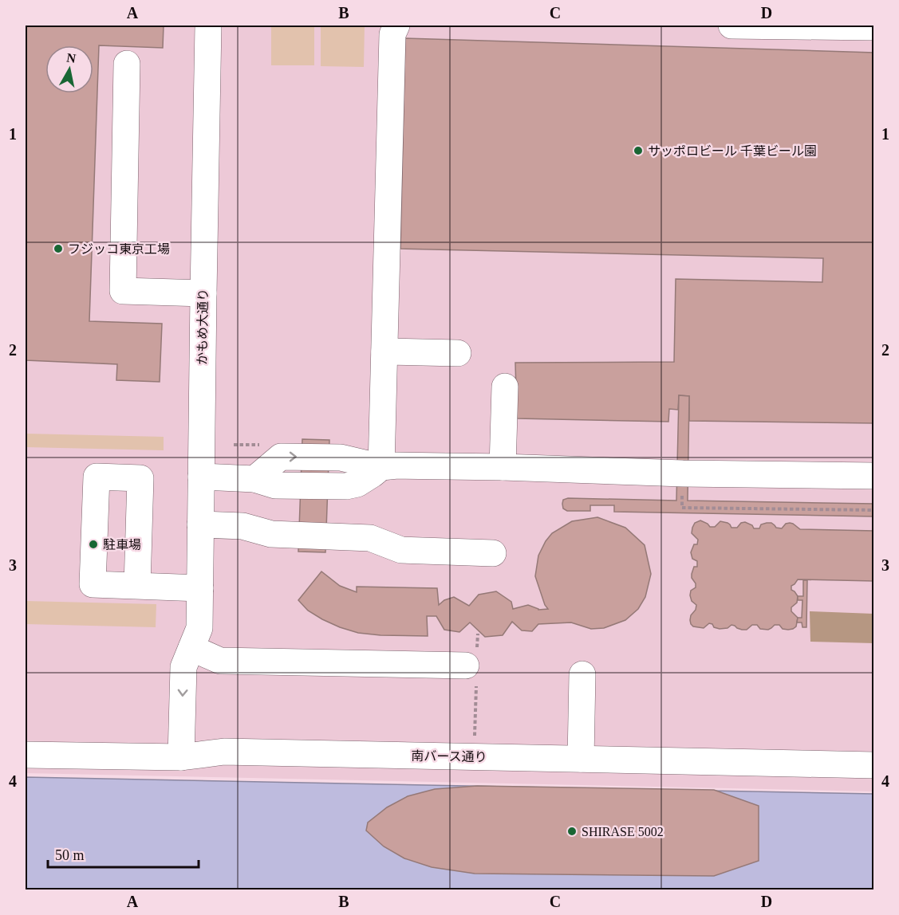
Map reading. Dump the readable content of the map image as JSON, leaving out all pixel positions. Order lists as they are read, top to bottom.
{
  "streets": {
    "street": ["かもめ大通り", "南バース通り"]
  },
  "crossings": [
    ["かもめ大通り", "南バース通り"]
  ],
  "places": [
    "サッポロビール 千葉ビール園",
    "フジッコ東京工場",
    "駐車場",
    "SHIRASE 5002"
  ],
  "scale_bar": "50 m",
  "north": "top",
  "grid": {
    "columns": [
      "A",
      "B",
      "C",
      "D"
    ],
    "rows": [
      "1",
      "2",
      "3",
      "4"
    ]
  }
}
